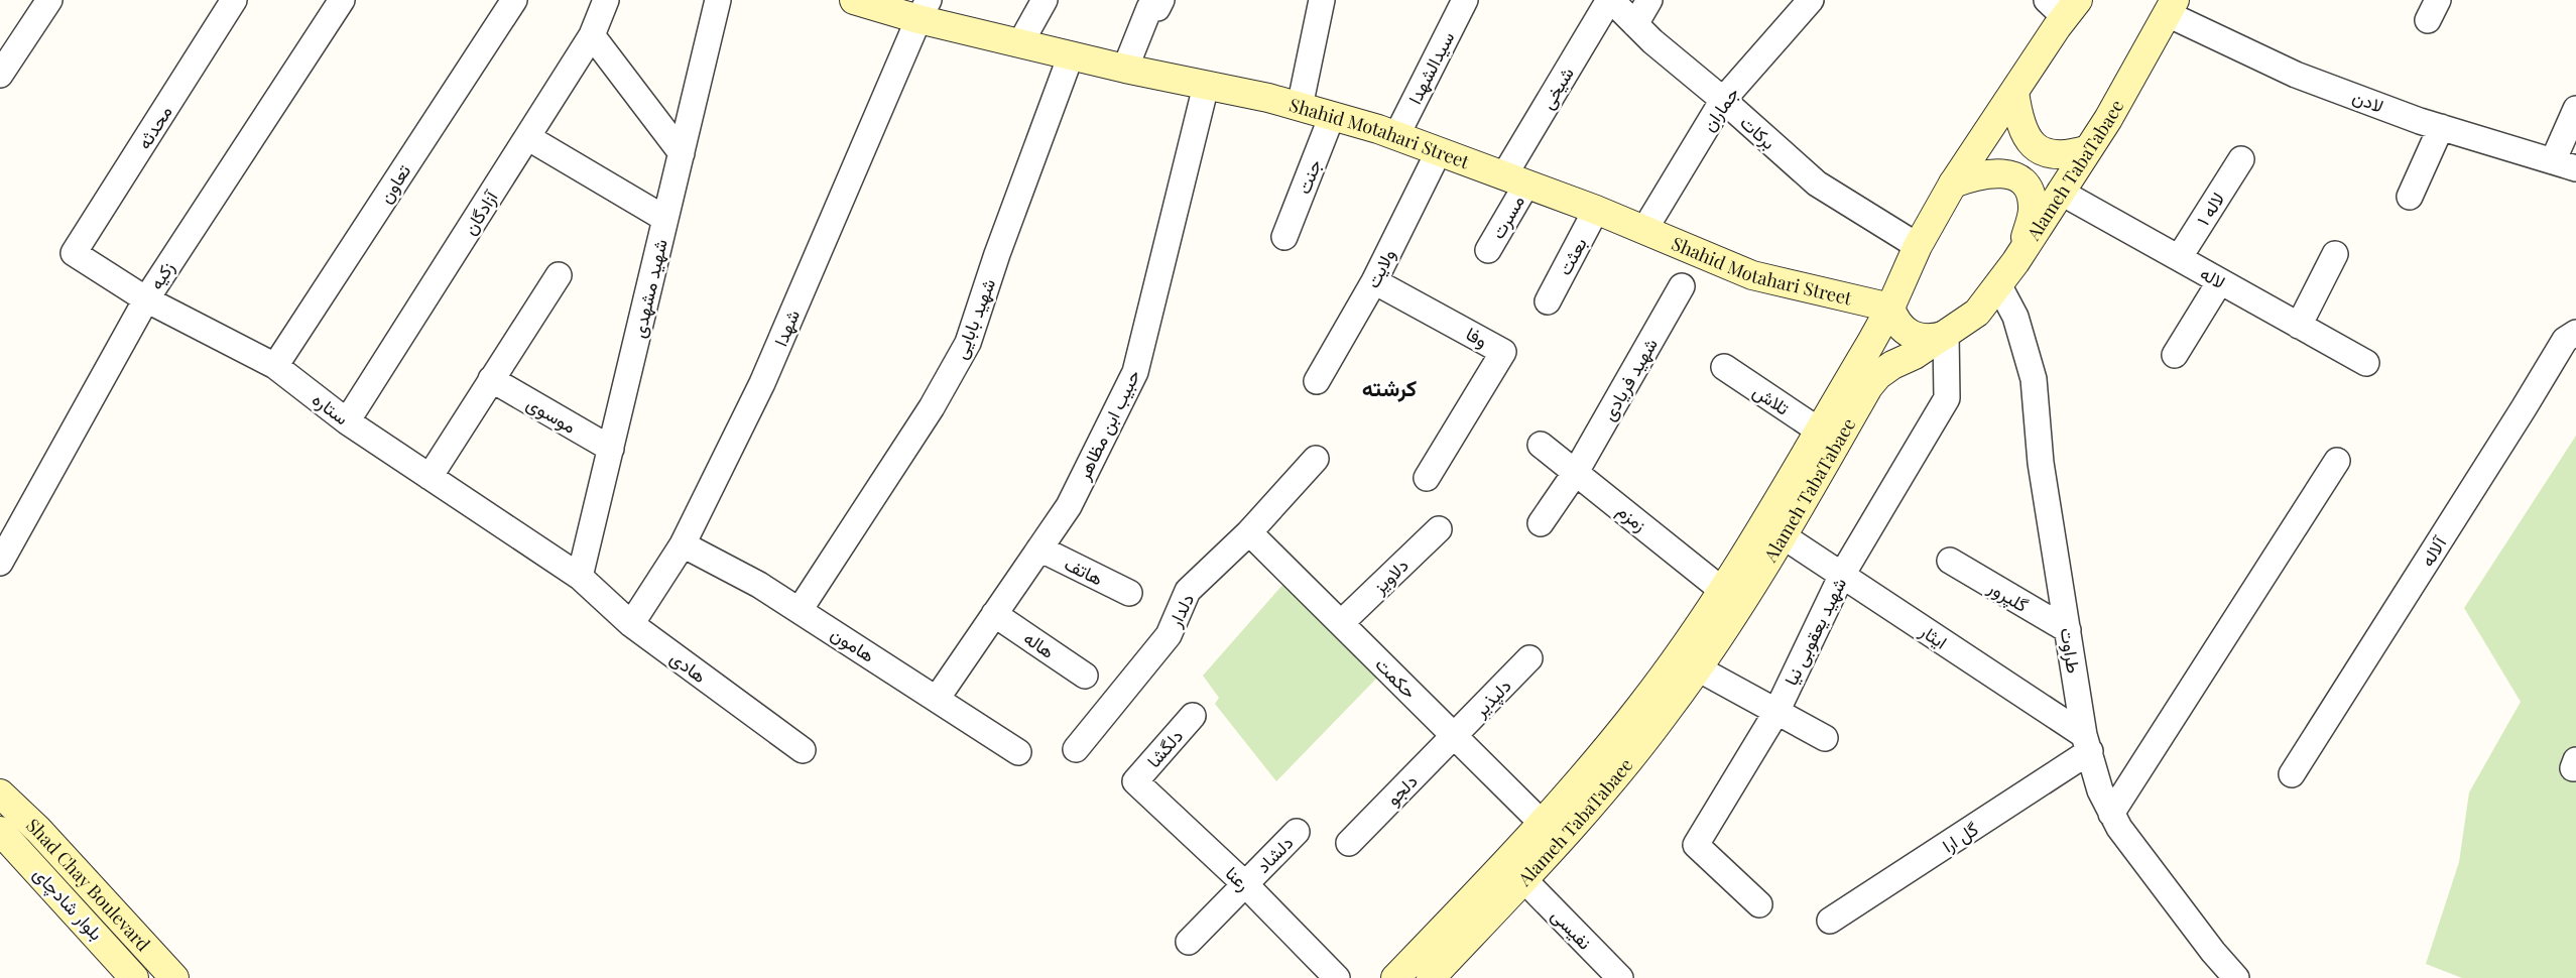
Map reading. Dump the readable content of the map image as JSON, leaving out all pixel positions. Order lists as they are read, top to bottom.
{
  "streets": {
    "street": [
      "سیدالشهدا",
      "شیخی",
      "لادن",
      "جماران",
      "محدثه",
      "برکات",
      "Shahid Motahari Street",
      "Alameh TabaTabaee",
      "جنت",
      "تعاون",
      "لاله ۱",
      "آزادگان",
      "مسرت",
      "بعثت",
      "ولایت",
      "زکیه",
      "لاله",
      "شهید مشهدی",
      "شهید بابایی",
      "شهدا",
      "وفا",
      "شهید فریادی",
      "تلاش",
      "ستاره",
      "موسوی",
      "حبیب ابن مظاهر",
      "زمزم",
      "آلاله",
      "هاتف",
      "دلاویز",
      "گلپرور",
      "دلدار",
      "شهید یعقوبی نیا",
      "ایثار",
      "هامون",
      "هاله",
      "طراوت",
      "هادی",
      "حکمت",
      "دلپذیر",
      "دلگشا",
      "دلجو",
      "گل ارا",
      "دلشاد",
      "رعنا",
      "Shad Chay Boulevard",
      "بلوار شادچای",
      "نفیسی"
    ]
  },
  "crossings": [
    ["سیدالشهدا", "Shahid Motahari Street"],
    ["شیخی", "Shahid Motahari Street"],
    ["شیخی", "مسرت"],
    ["لادن", "Alameh TabaTabaee"],
    ["جماران", "برکات"],
    ["جماران", "Shahid Motahari Street"],
    ["محدثه", "ستاره"],
    ["برکات", "Alameh TabaTabaee"],
    ["Shahid Motahari Street", "Alameh TabaTabaee"],
    ["Shahid Motahari Street", "جنت"],
    ["Shahid Motahari Street", "مسرت"],
    ["Shahid Motahari Street", "بعثت"],
    ["Shahid Motahari Street", "ولایت"],
    ["Shahid Motahari Street", "شهید بابایی"],
    ["Shahid Motahari Street", "شهدا"],
    ["Shahid Motahari Street", "حبیب ابن مظاهر"],
    ["Alameh TabaTabaee", "لاله"],
    ["Alameh TabaTabaee", "تلاش"],
    ["Alameh TabaTabaee", "زمزم"],
    ["Alameh TabaTabaee", "شهید یعقوبی نیا"],
    ["Alameh TabaTabaee", "ایثار"],
    ["Alameh TabaTabaee", "طراوت"],
    ["Alameh TabaTabaee", "حکمت"],
    ["Alameh TabaTabaee", "نفیسی"],
    ["تعاون", "ستاره"],
    ["لاله ۱", "لاله"],
    ["آزادگان", "ستاره"],
    ["ولایت", "وفا"],
    ["زکیه", "ستاره"],
    ["شهید مشهدی", "ستاره"],
    ["شهید مشهدی", "موسوی"],
    ["شهید مشهدی", "هادی"],
    ["شهید بابایی", "هامون"],
    ["شهدا", "هامون"],
    ["شهدا", "هادی"],
    ["شهید فریادی", "زمزم"],
    ["ستاره", "هادی"],
    ["حبیب ابن مظاهر", "هاتف"],
    ["حبیب ابن مظاهر", "هامون"],
    ["حبیب ابن مظاهر", "هاله"],
    ["دلاویز", "حکمت"],
    ["گلپرور", "طراوت"],
    ["دلدار", "حکمت"],
    ["شهید یعقوبی نیا", "ایثار"],
    ["ایثار", "طراوت"],
    ["ایثار", "گل ارا"],
    ["طراوت", "گل ارا"],
    ["حکمت", "دلپذیر"],
    ["حکمت", "دلجو"],
    ["دلپذیر", "دلجو"],
    ["دلگشا", "رعنا"],
    ["دلشاد", "رعنا"]
  ],
  "districts": ["کرشته"]
}
